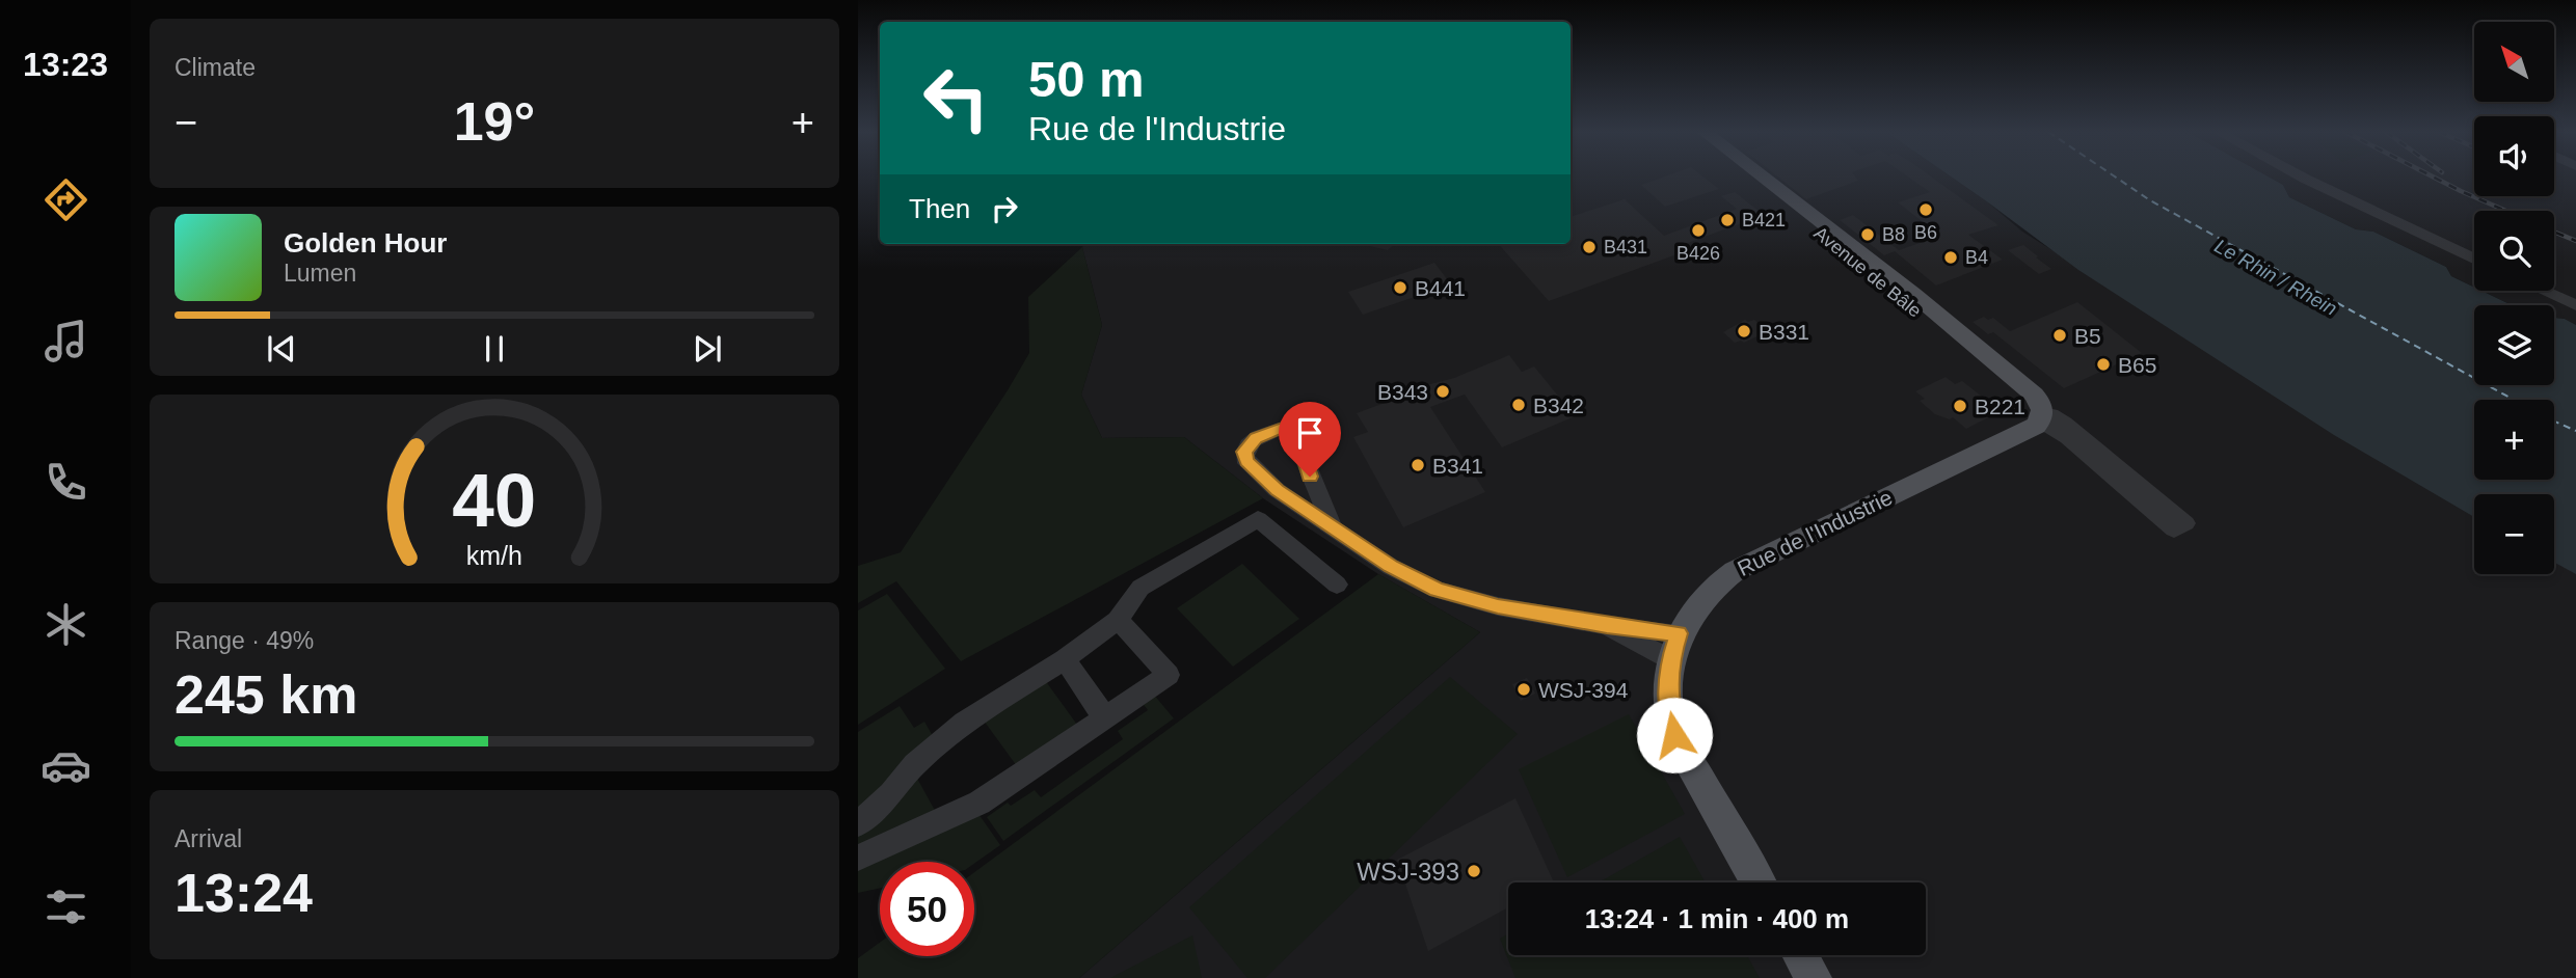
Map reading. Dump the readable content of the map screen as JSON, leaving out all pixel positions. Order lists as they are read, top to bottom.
{
  "streets": {
    "main road": ["Avenue de Bâle", "Rue de l'Industrie"]
  },
  "crossings": [
    ["Avenue de Bâle", "Rue de l'Industrie"]
  ],
  "water": ["Le Rhin / Rhein"],
  "places": [
    "B6",
    "B421",
    "B426",
    "B8",
    "B431",
    "B4",
    "B441",
    "B331",
    "B5",
    "B65",
    "B343",
    "B342",
    "B221",
    "B341",
    "WSJ-394",
    "WSJ-393"
  ],
  "north": "top left",
  "page": {
    "tabs": "13:23",
    "tile": [
      "Climate",
      ["Range · 49%", "245 km"],
      ["Arrival", "13:24"]
    ],
    "map_buttons": ["+", "−"],
    "turn": ["50 m", "Rue de l'Industrie"],
    "heat": ["−", "19°", "+"],
    "then": "Then",
    "song": ["Golden Hour", "Lumen"],
    "limit": "50",
    "trip": "13:24 · 1 min · 400 m",
    "gauge": ["40", "km/h"]
  }
}
